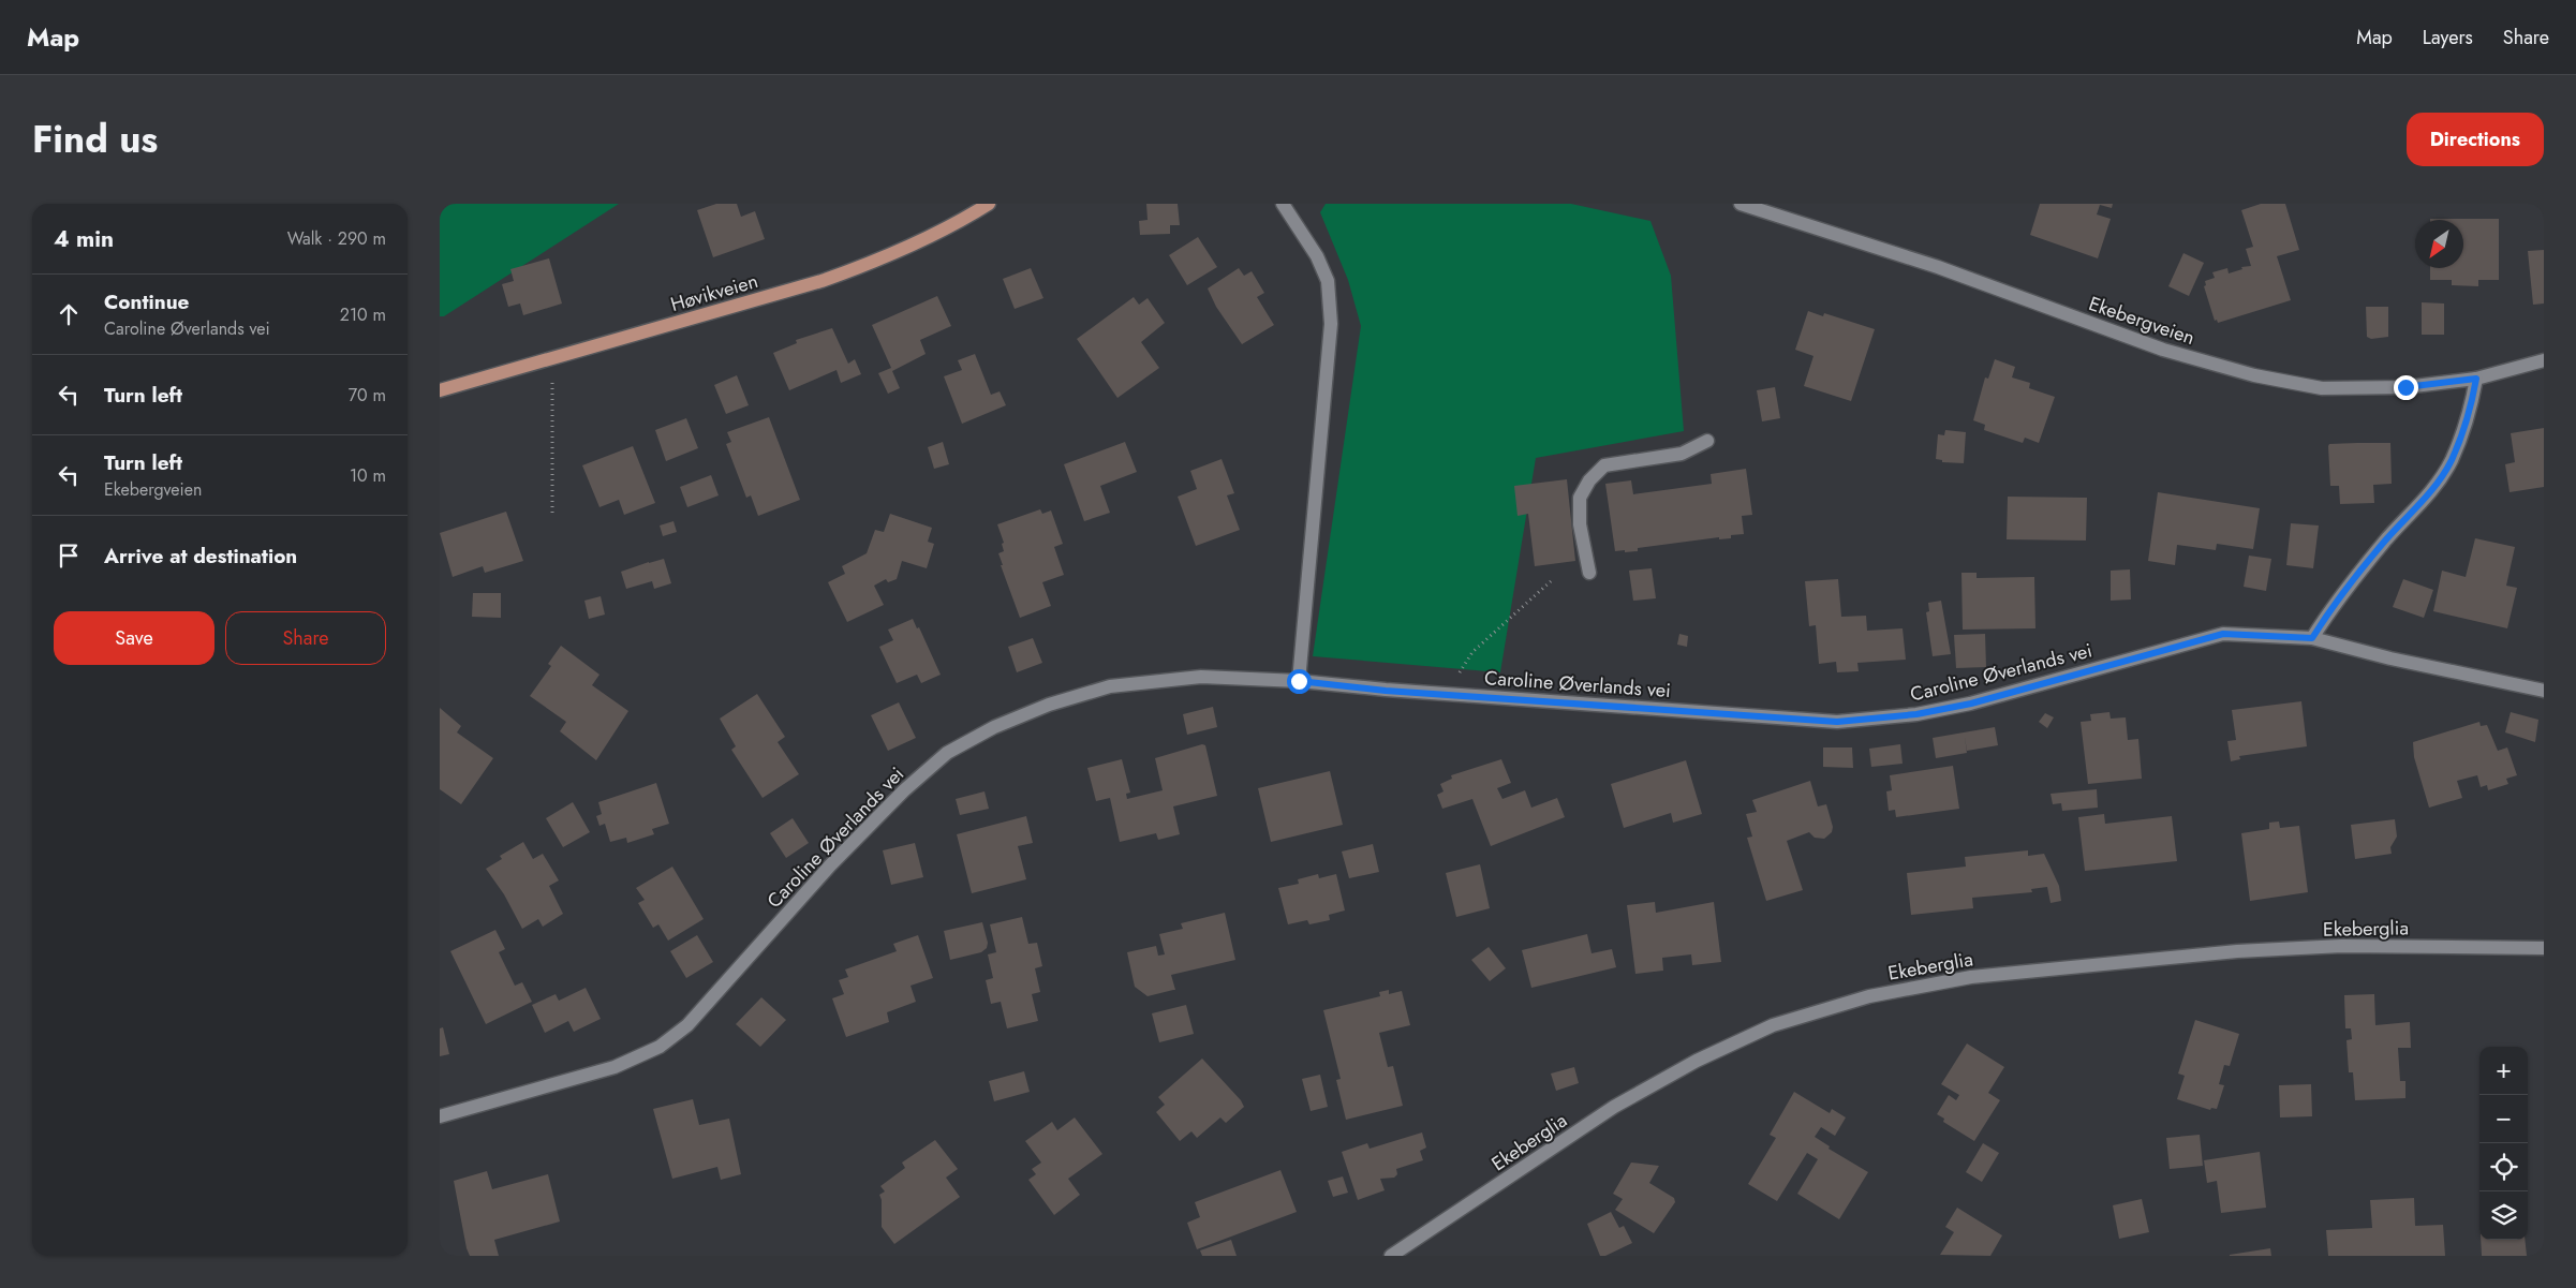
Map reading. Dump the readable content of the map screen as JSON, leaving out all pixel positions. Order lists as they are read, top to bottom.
{
  "streets": {
    "main road": ["Høvikveien"],
    "street": ["Ekebergveien", "Caroline Øverlands vei", "Ekeberglia"]
  },
  "north": "bottom left",
  "page": {
    "header": "Map",
    "nav": ["Map", "Layers", "Share"],
    "title": "Find us",
    "buttons": [
      "Directions",
      ["Save", "Share"]
    ],
    "heading": ["4 min", "Walk · 290 m"],
    "list": [
      ["Continue", "Caroline Øverlands vei", "210 m"],
      ["Turn left", "70 m"],
      ["Turn left", "Ekebergveien", "10 m"],
      "Arrive at destination"
    ],
    "map_buttons": ["+", "−"]
  }
}
